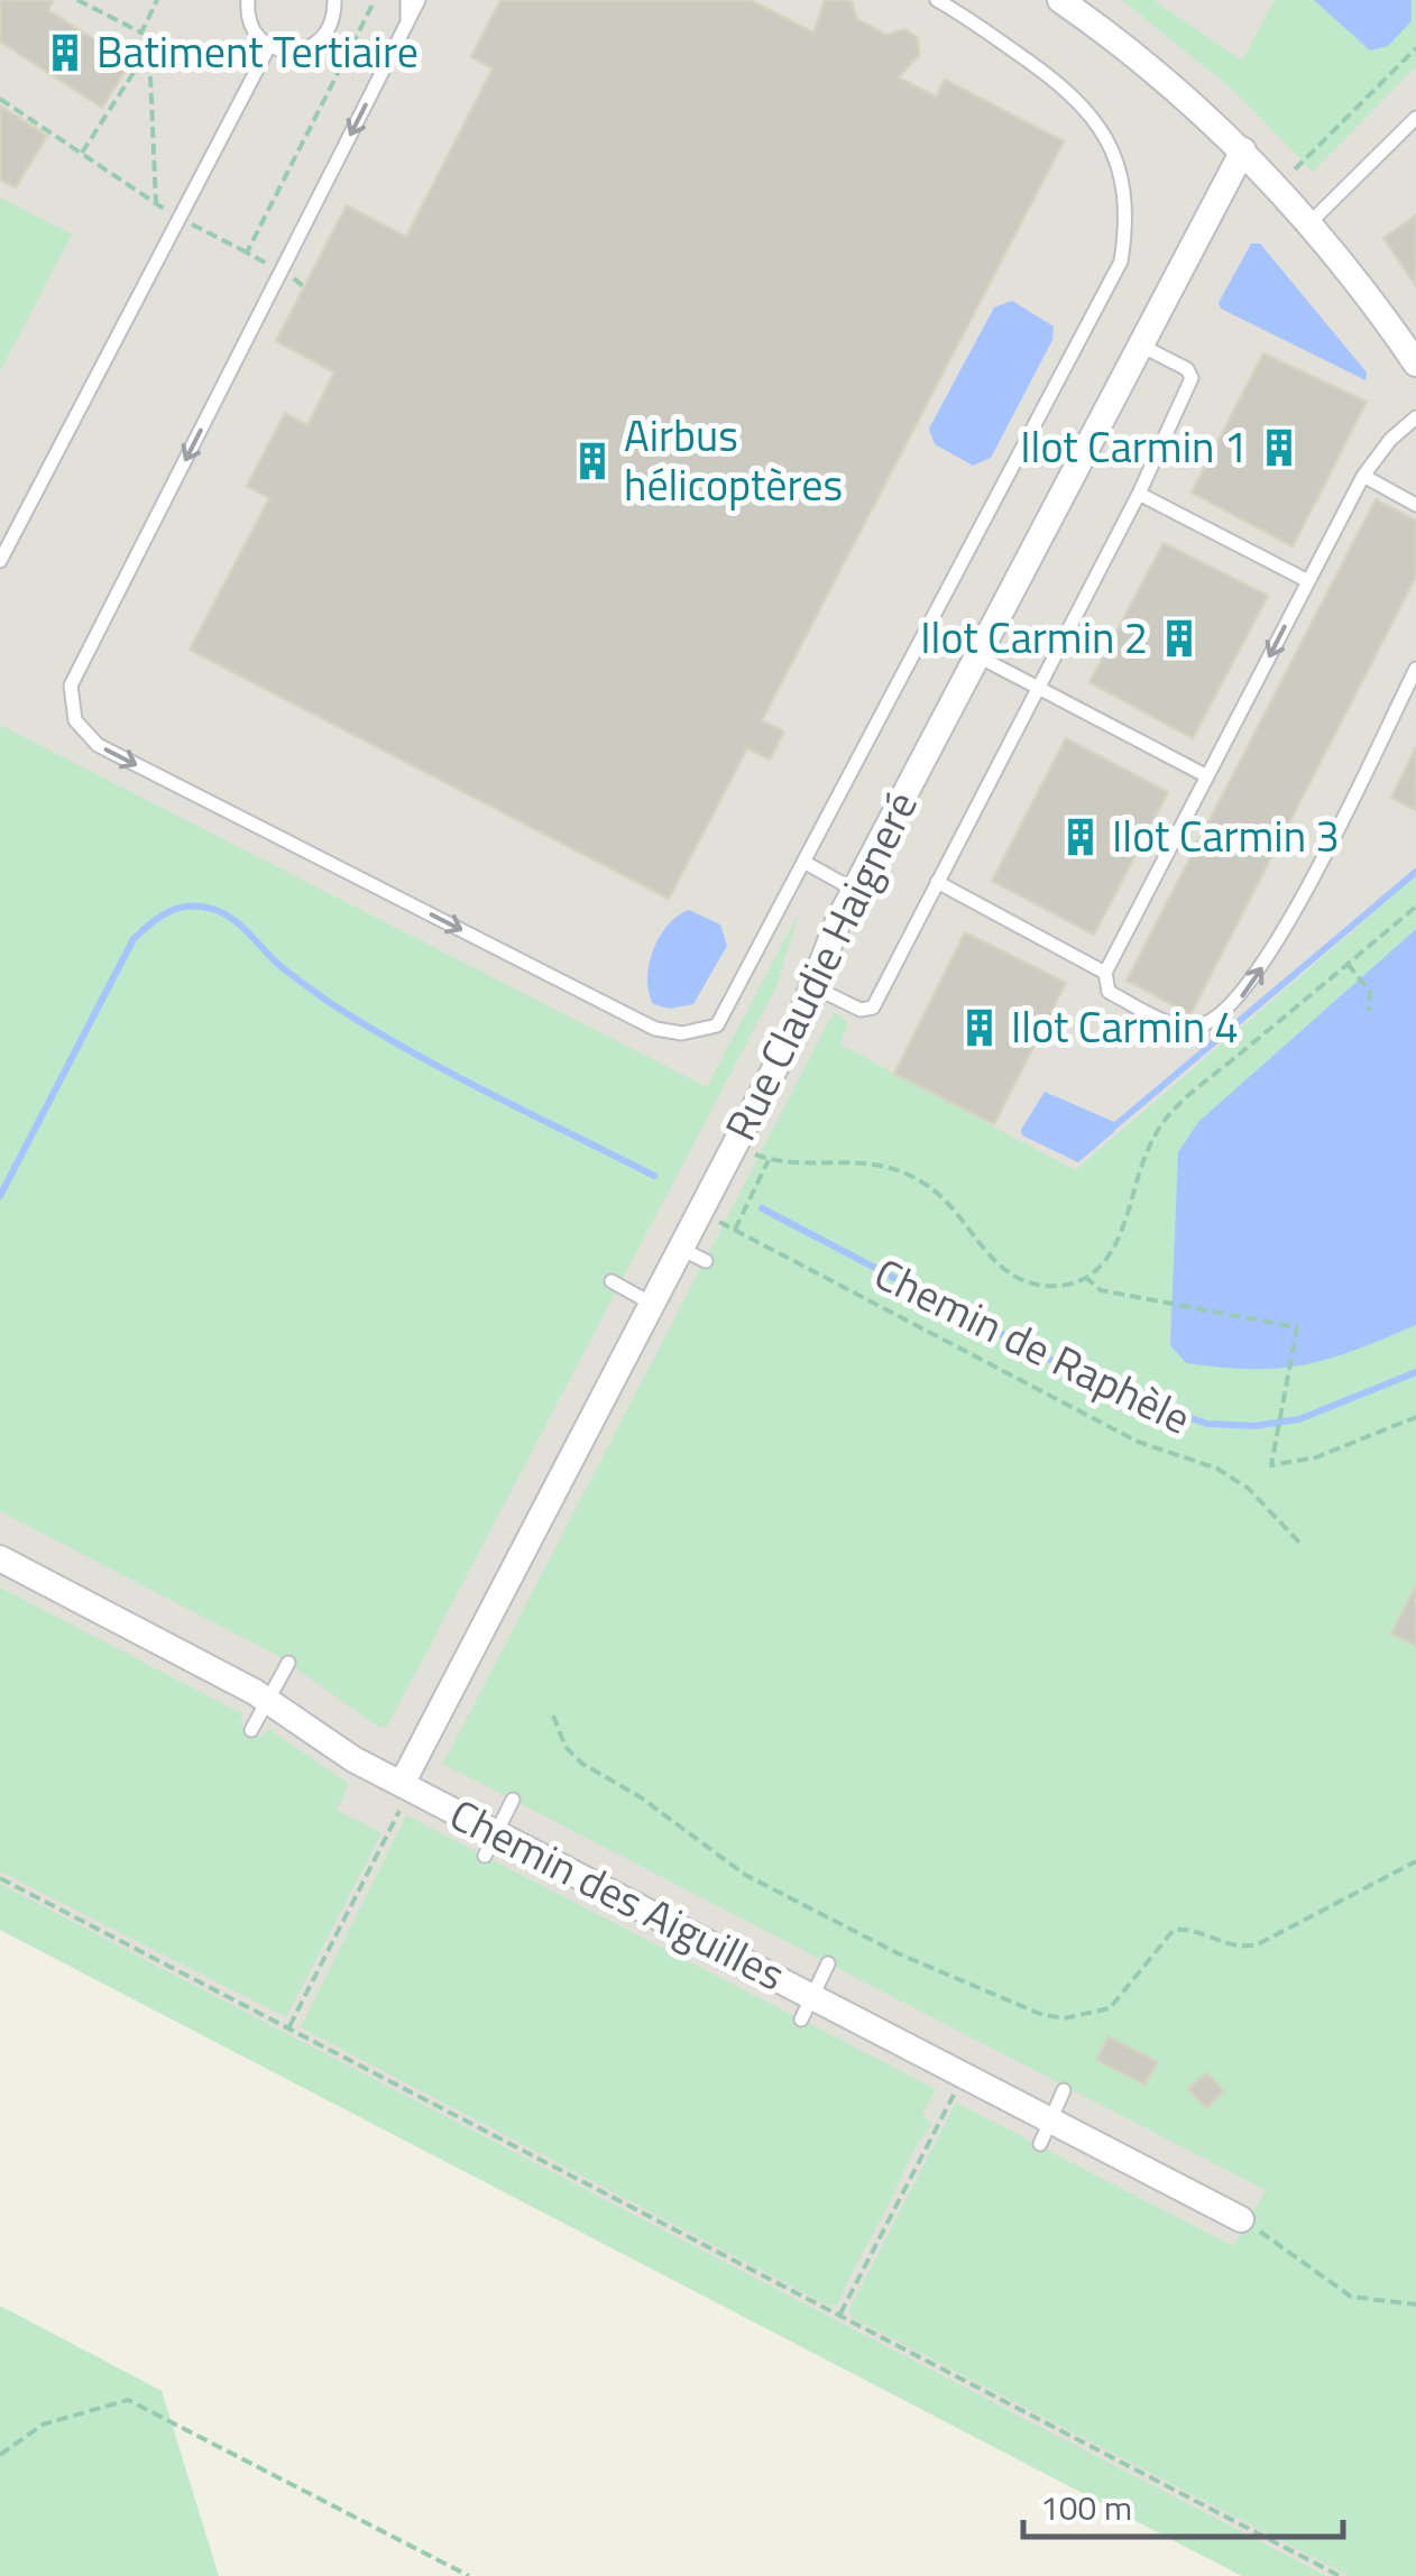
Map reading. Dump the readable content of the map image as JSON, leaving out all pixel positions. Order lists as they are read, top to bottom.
{
  "streets": {
    "street": ["Rue Claudie Haigneré", "Chemin des Aiguilles"],
    "path": ["Chemin de Raphèle"]
  },
  "crossings": [
    ["Rue Claudie Haigneré", "Chemin des Aiguilles"]
  ],
  "places": {
    "building": [
      "Batiment Tertiaire",
      "Ilot Carmin 1",
      "Airbus hélicoptères",
      "Ilot Carmin 2",
      "Ilot Carmin 3",
      "Ilot Carmin 4"
    ]
  },
  "scale_bar": "100 m"
}
